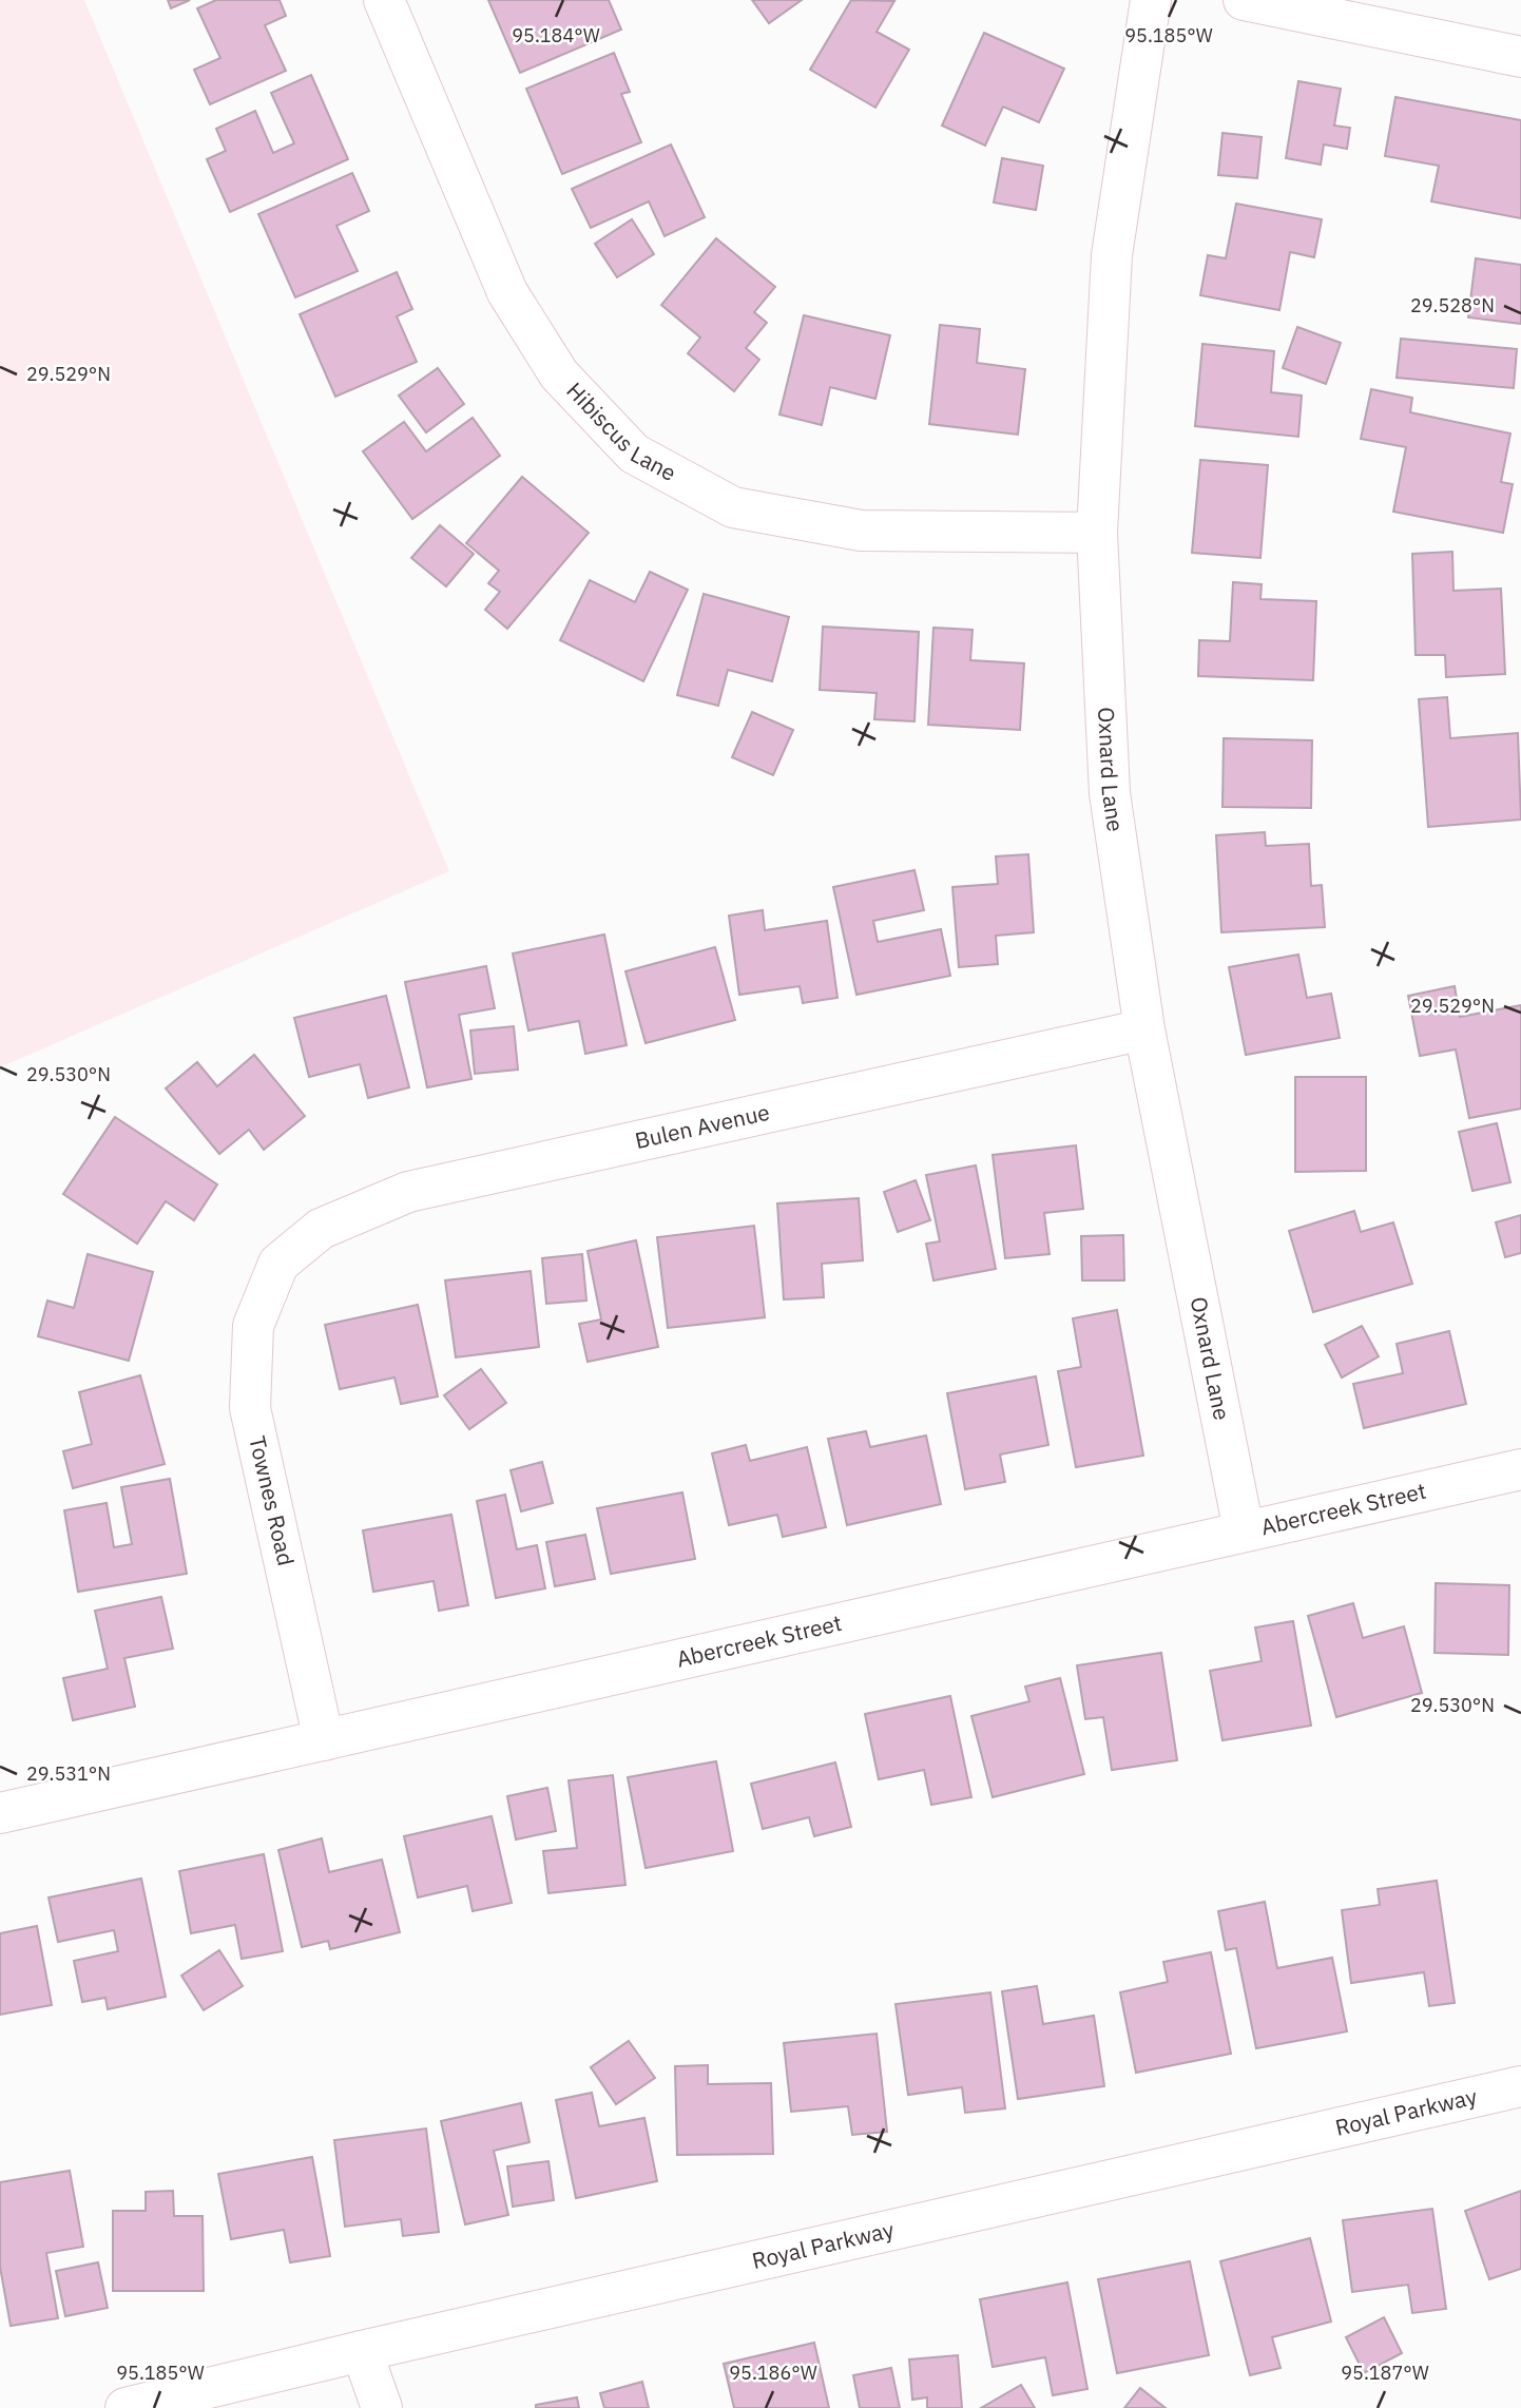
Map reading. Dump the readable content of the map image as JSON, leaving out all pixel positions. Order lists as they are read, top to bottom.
{
  "streets": {
    "street": [
      "Hibiscus Lane",
      "Oxnard Lane",
      "Bulen Avenue",
      "Townes Road",
      "Abercreek Street",
      "Royal Parkway"
    ]
  },
  "crossings": [
    ["Hibiscus Lane", "Oxnard Lane"],
    ["Oxnard Lane", "Bulen Avenue"],
    ["Oxnard Lane", "Abercreek Street"],
    ["Bulen Avenue", "Townes Road"],
    ["Townes Road", "Abercreek Street"]
  ],
  "coordinates": [
    "95.184°W",
    "95.185°W",
    "29.528°N",
    "29.529°N",
    "29.530°N",
    "29.531°N",
    "95.186°W",
    "95.187°W"
  ]
}
